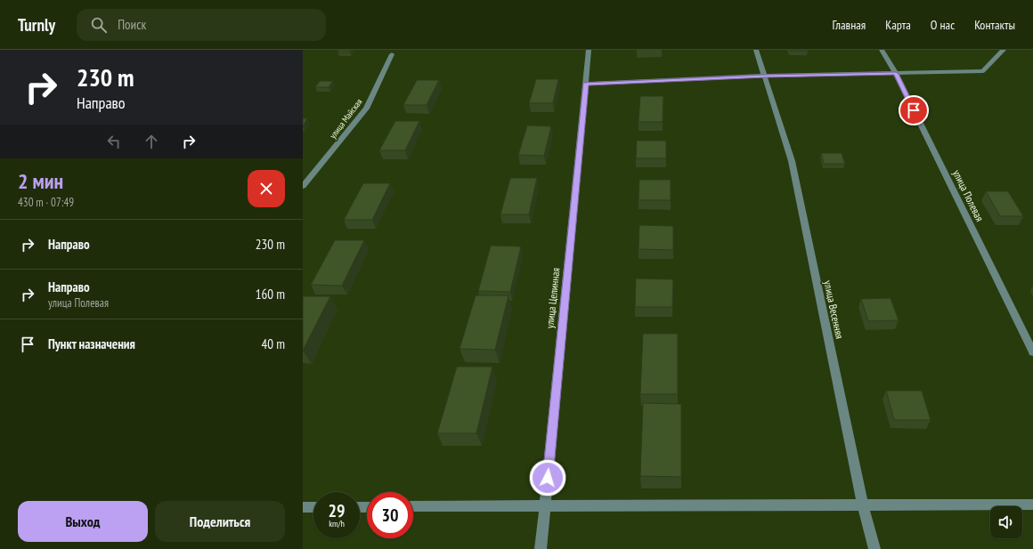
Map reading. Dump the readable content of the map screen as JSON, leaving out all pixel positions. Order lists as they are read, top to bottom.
{
  "streets": {
    "street": [
      "улица Майская",
      "улица Полевая",
      "улица Целинная",
      "улица Весенняя"
    ]
  },
  "page": {
    "header": "Turnly",
    "search": "Поиск",
    "nav": [
      "Главная",
      "Карта",
      "О нас",
      "Контакты"
    ],
    "turn": ["230 m", "Направо"],
    "heading": ["2 мин", "430 m · 07:49"],
    "list": [
      {
        "name": "Направо",
        "value": "230 m"
      },
      {
        "name": "Направо",
        "note": "улица Полевая",
        "value": "160 m"
      },
      {
        "name": "Пункт назначения",
        "value": "40 m"
      }
    ],
    "speed": "29 km/h",
    "limit": "30",
    "buttons": ["Выход", "Поделиться"]
  }
}
